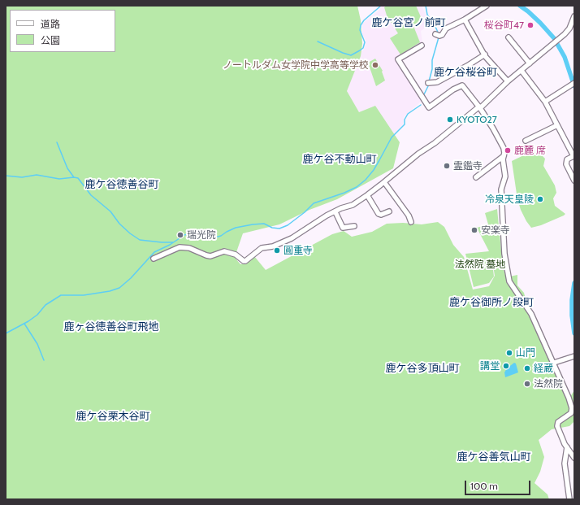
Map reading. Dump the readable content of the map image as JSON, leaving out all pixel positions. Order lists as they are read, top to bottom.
{
  "districts": [
    "鹿ケ谷宮ノ前町",
    "鹿ケ谷桜谷町",
    "鹿ケ谷不動山町",
    "鹿ケ谷徳善谷町",
    "鹿ケ谷御所ノ段町",
    "鹿ヶ谷徳善谷町飛地",
    "鹿ケ谷多頂山町",
    "鹿ケ谷栗木谷町",
    "鹿ケ谷善気山町"
  ],
  "parks": ["法然院 墓地"],
  "places": [
    "桜谷町47",
    "ノートルダム女学院中学高等学校",
    "KYOTO27",
    "鹿麓 席",
    "霊鑑寺",
    "冷泉天皇陵",
    "安楽寺",
    "瑞光院",
    "圓重寺",
    "山門",
    "講堂",
    "経蔵",
    "法然院"
  ],
  "legend": ["道路", "公園"],
  "scale_bar": "100 m"
}
